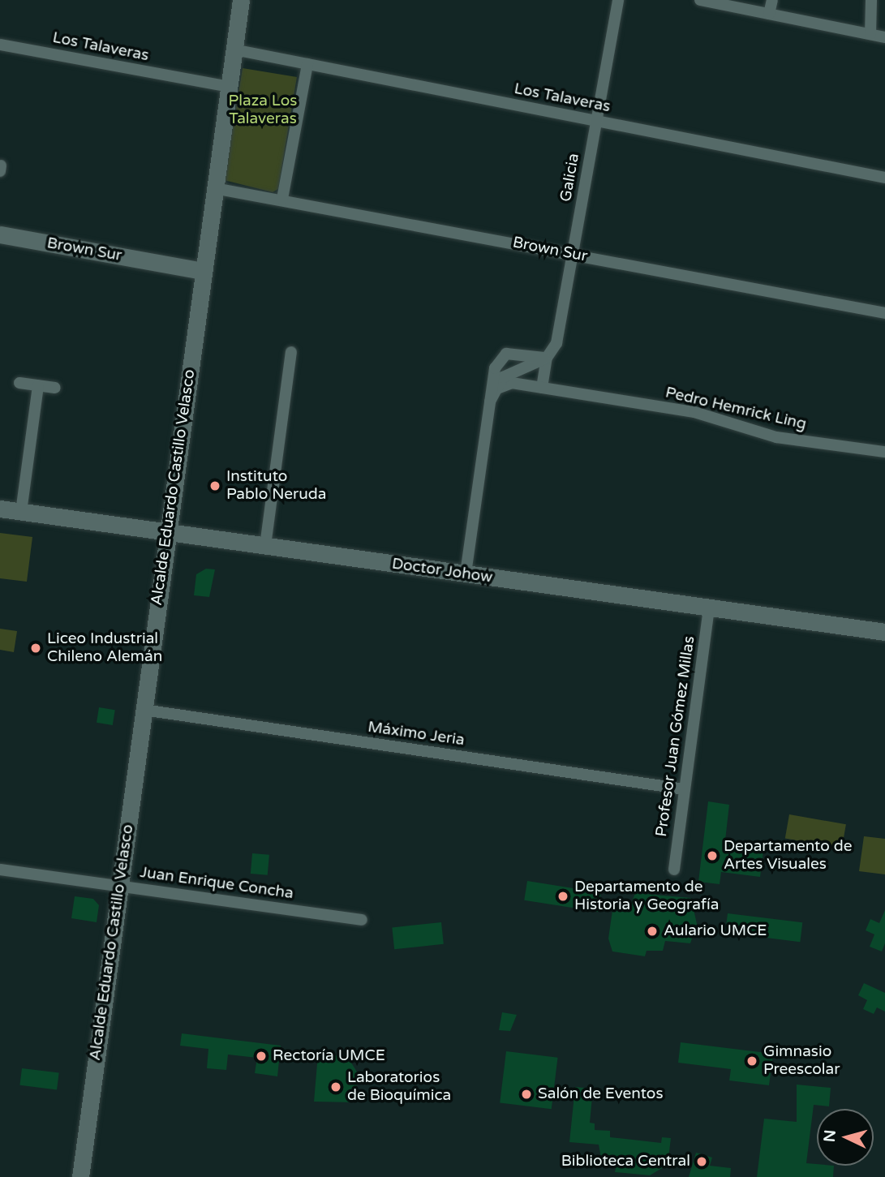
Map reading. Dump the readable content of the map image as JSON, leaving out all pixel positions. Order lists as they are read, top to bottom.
{
  "streets": {
    "main road": ["Brown Sur", "Alcalde Eduardo Castillo Velasco", "Doctor Johow"],
    "street": [
      "Los Talaveras",
      "Galicia",
      "Pedro Hemrick Ling",
      "Máximo Jeria",
      "Profesor Juan Gómez Millas",
      "Juan Enrique Concha"
    ]
  },
  "crossings": [
    ["Los Talaveras", "Galicia"],
    ["Los Talaveras", "Alcalde Eduardo Castillo Velasco"],
    ["Galicia", "Brown Sur"],
    ["Galicia", "Pedro Hemrick Ling"],
    ["Brown Sur", "Alcalde Eduardo Castillo Velasco"],
    ["Alcalde Eduardo Castillo Velasco", "Doctor Johow"],
    ["Alcalde Eduardo Castillo Velasco", "Máximo Jeria"],
    ["Alcalde Eduardo Castillo Velasco", "Juan Enrique Concha"],
    ["Doctor Johow", "Profesor Juan Gómez Millas"],
    ["Máximo Jeria", "Profesor Juan Gómez Millas"]
  ],
  "parks": ["Plaza Los Talaveras"],
  "places": [
    "Instituto Pablo Neruda",
    "Liceo Industrial Chileno Alemán",
    "Departamento de Artes Visuales",
    "Departamento de Historia y Geografía",
    "Aulario UMCE",
    "Rectoría UMCE",
    "Gimnasio Preescolar",
    "Laboratorios de Bioquímica",
    "Salón de Eventos",
    "Biblioteca Central"
  ],
  "north": "left"
}
